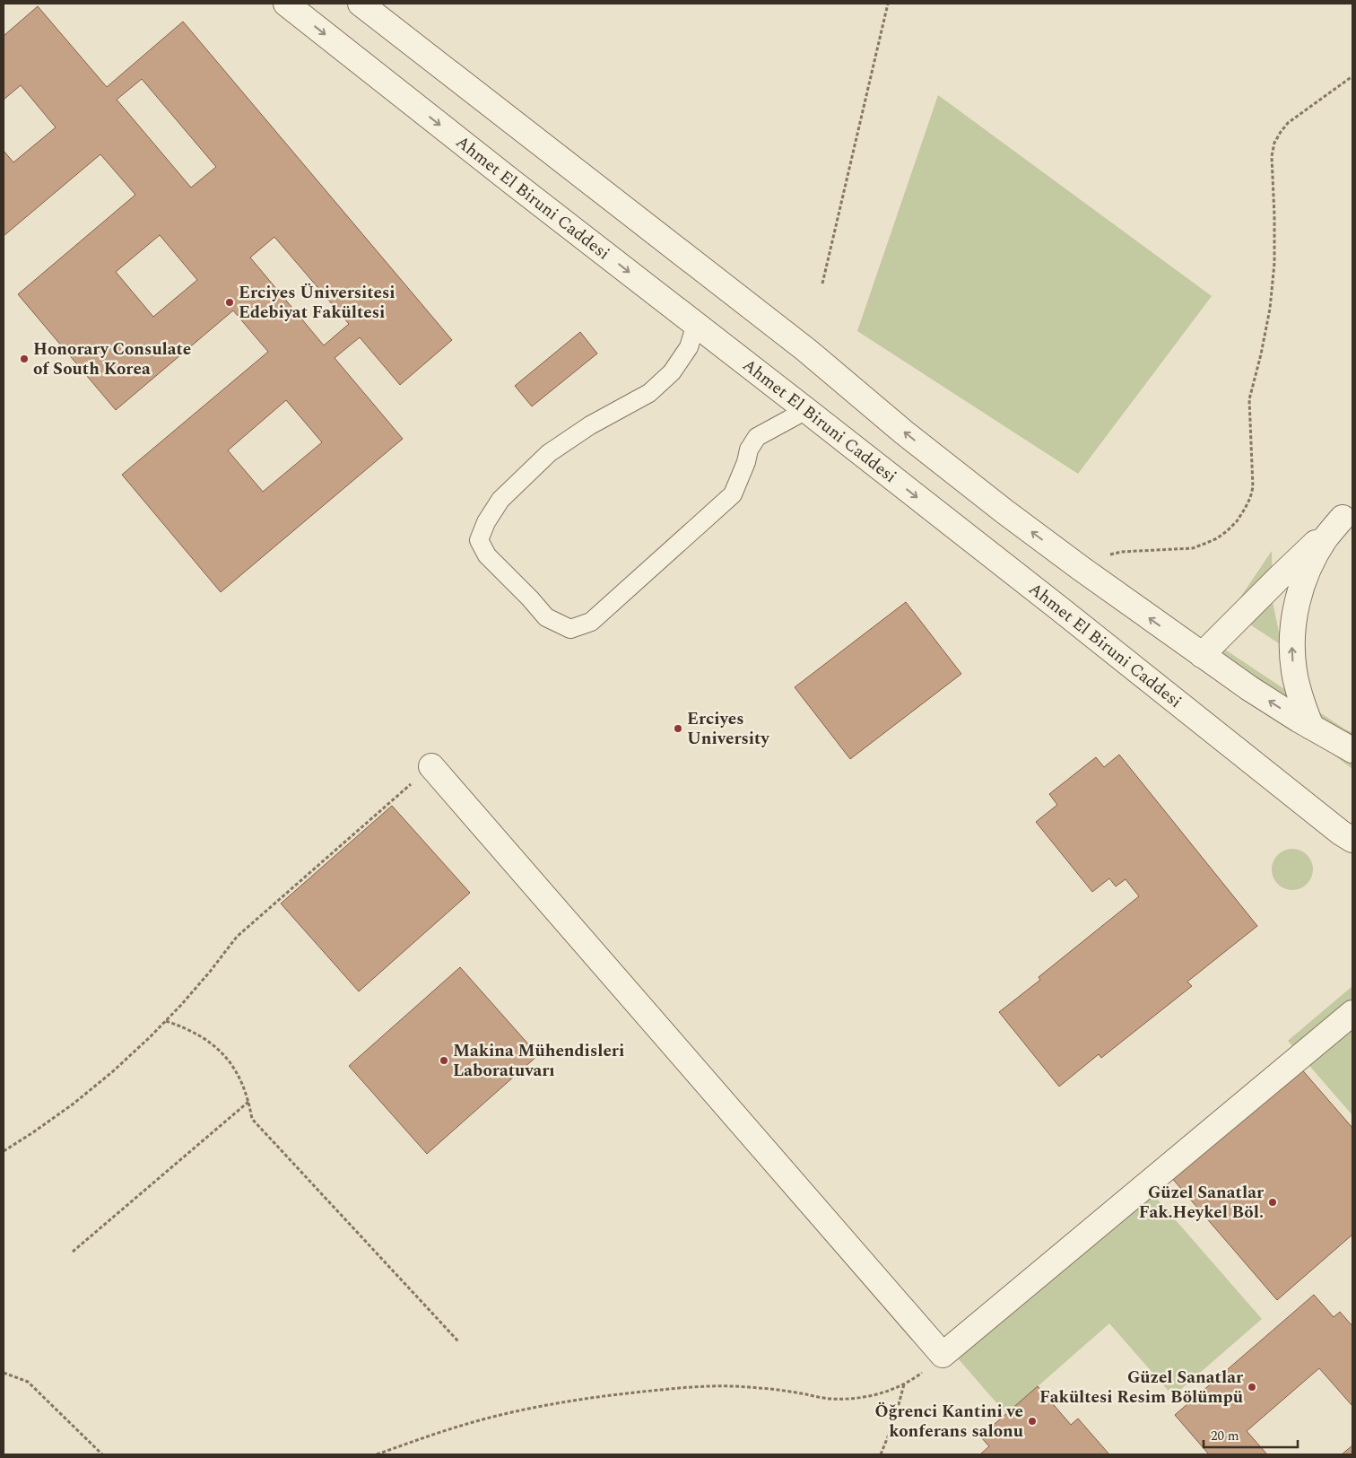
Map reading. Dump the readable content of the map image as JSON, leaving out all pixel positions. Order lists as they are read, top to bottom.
{
  "streets": {
    "street": ["Ahmet El Biruni Caddesi"]
  },
  "places": [
    "Erciyes Üniversitesi Edebiyat Fakültesi",
    "Honorary Consulate of South Korea",
    "Erciyes University",
    "Makina Mühendisleri Laboratuvarı",
    "Güzel Sanatlar Fak.Heykel Böl.",
    "Güzel Sanatlar Fakültesi Resim Bölümpü",
    "Öğrenci Kantini ve konferans salonu"
  ],
  "scale_bar": "20 m"
}
